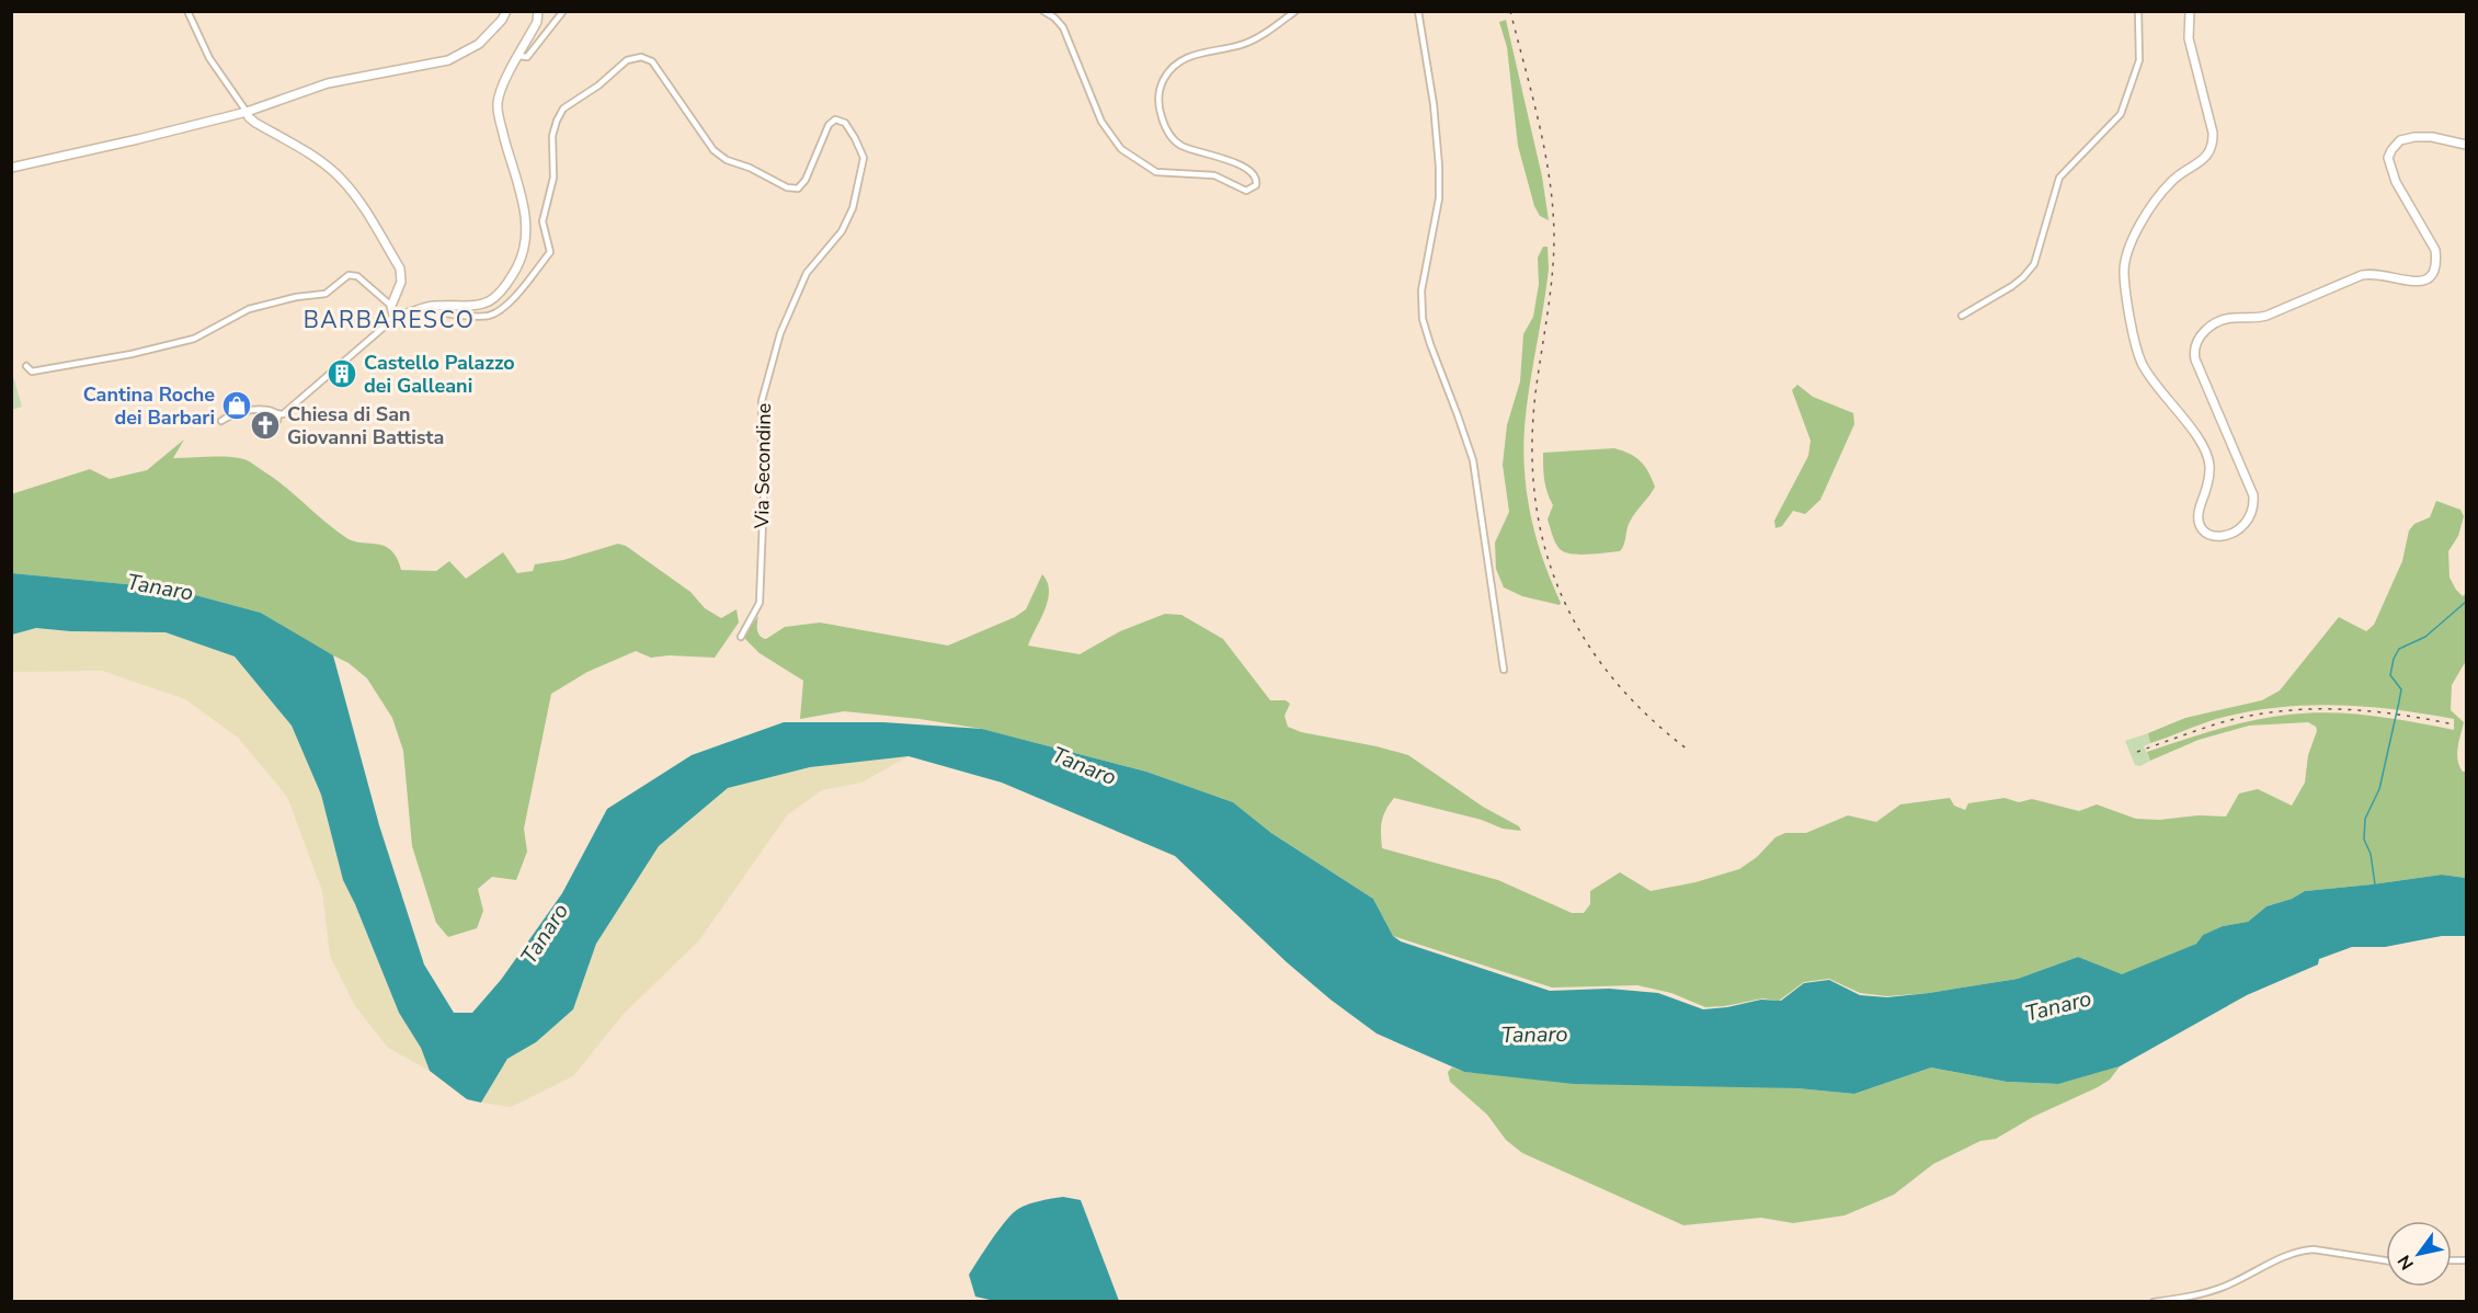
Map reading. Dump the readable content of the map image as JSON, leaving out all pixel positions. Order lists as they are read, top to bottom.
{
  "streets": {
    "street": ["Via Secondine"]
  },
  "districts": ["BARBARESCO"],
  "water": ["Tanaro"],
  "places": {
    "building": ["Castello Palazzo dei Galleani"],
    "shop": ["Cantina Roche dei Barbari"],
    "church": ["Chiesa di San Giovanni Battista"]
  },
  "north": "bottom left"
}
